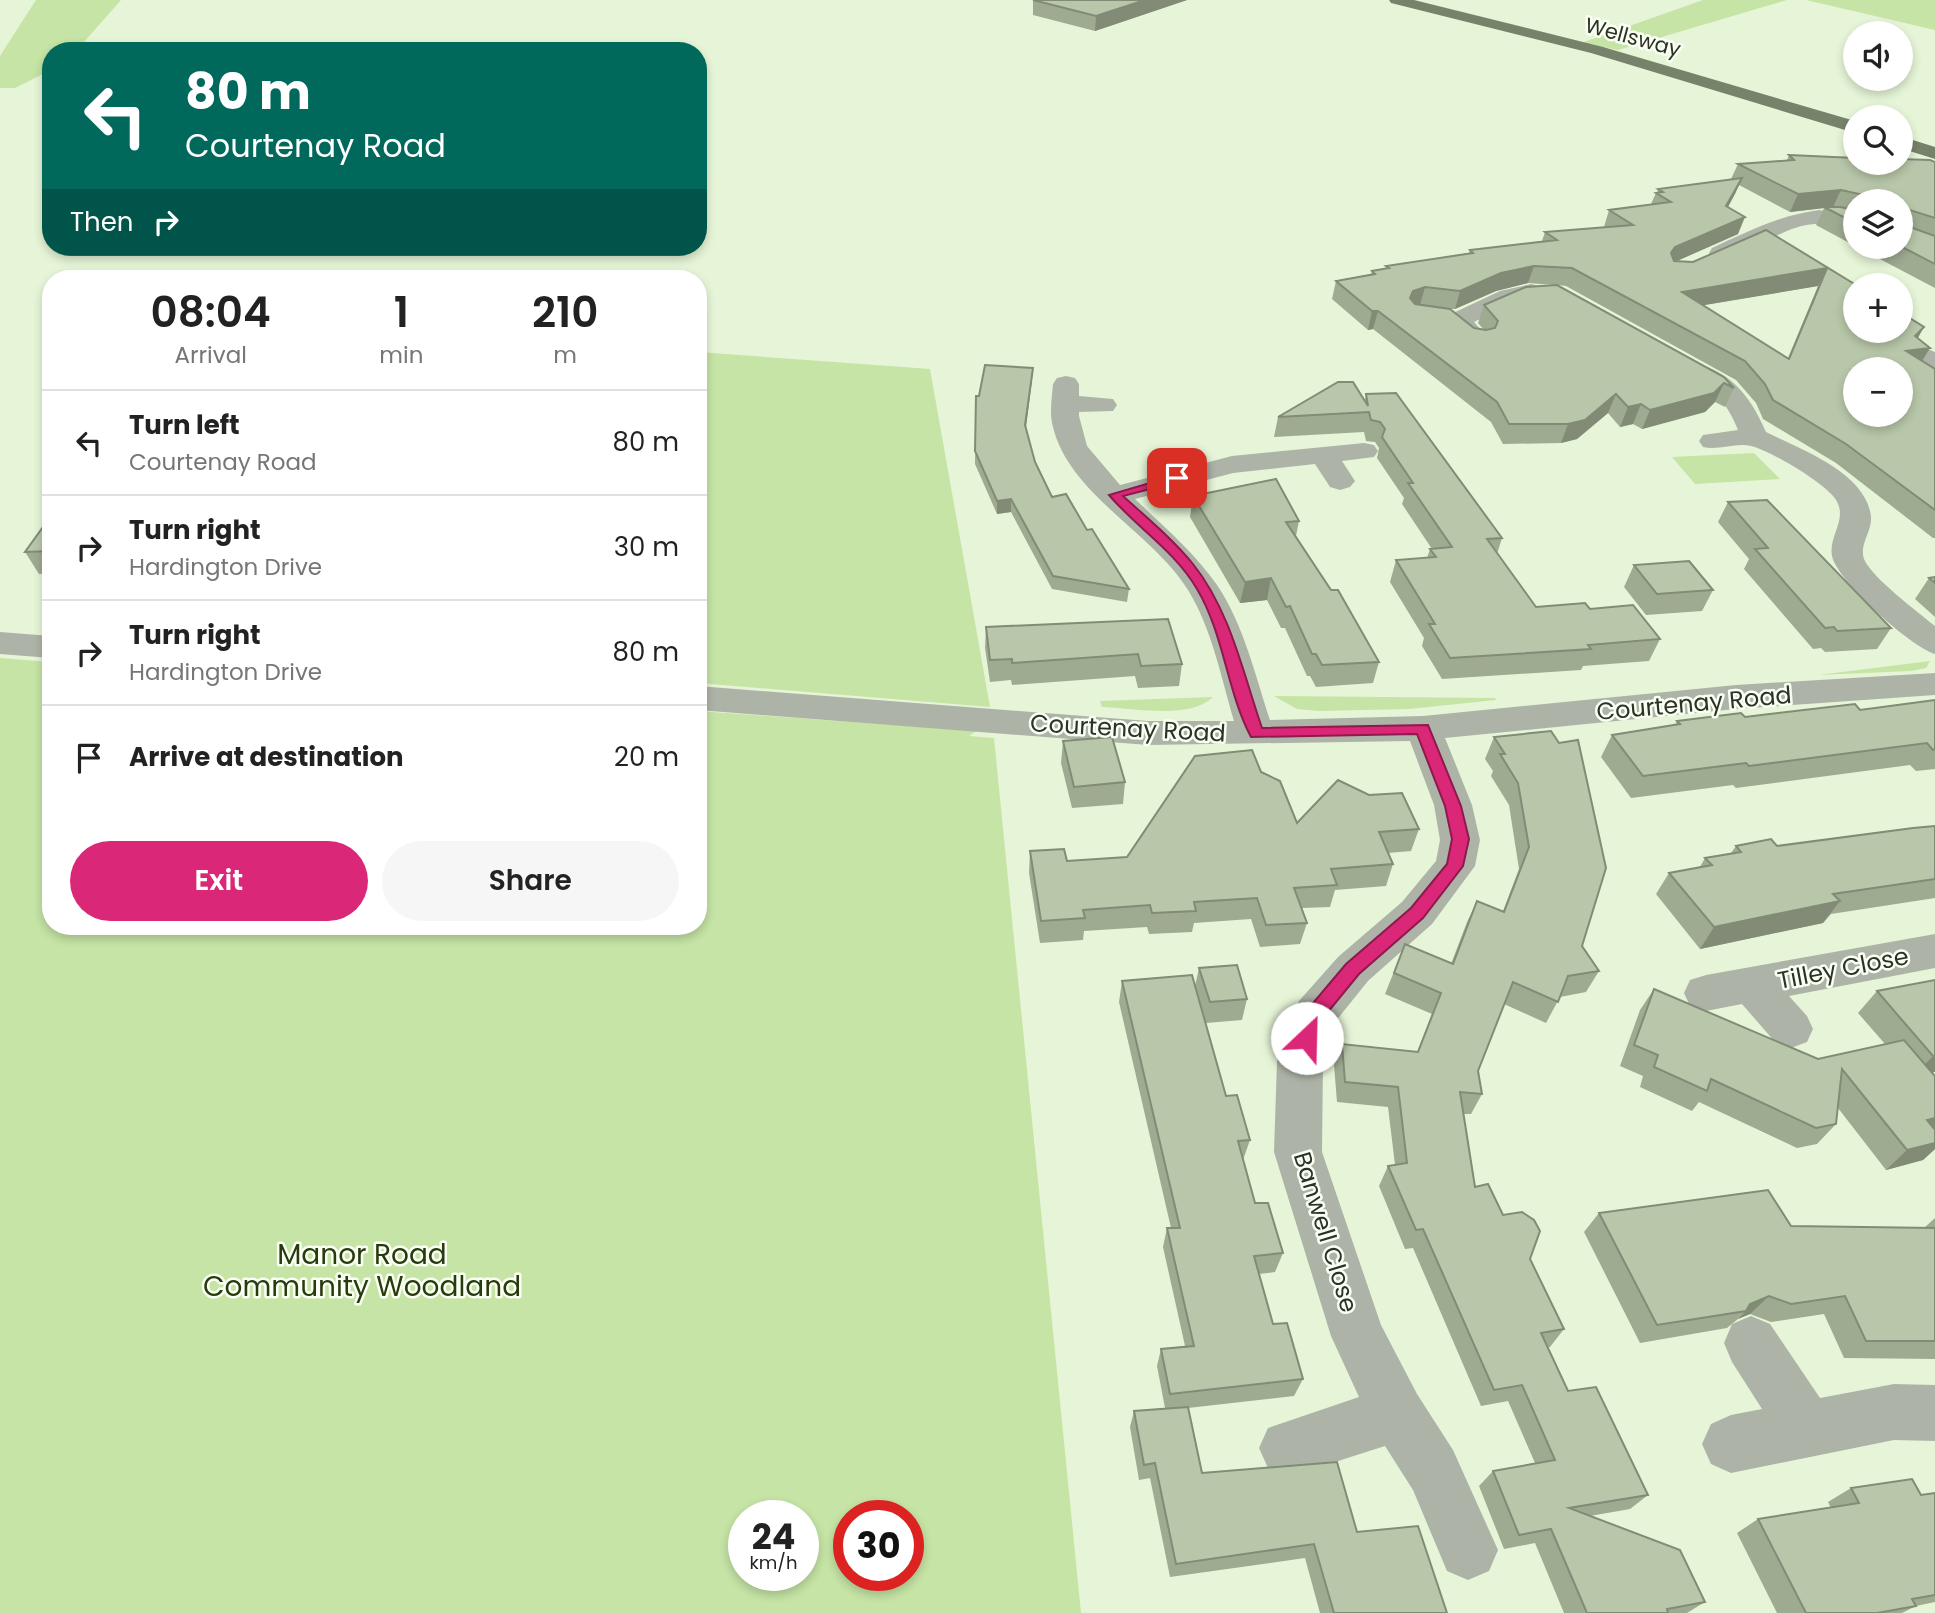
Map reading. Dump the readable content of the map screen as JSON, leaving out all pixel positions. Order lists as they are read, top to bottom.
{
  "streets": {
    "main road": ["Wellsway"],
    "street": ["Courtenay Road", "Tilley Close", "Banwell Close"]
  },
  "crossings": [
    ["Courtenay Road", "Banwell Close"]
  ],
  "parks": ["Manor Road Community Woodland"],
  "page": {
    "map_buttons": ["+", "−"],
    "turn": ["80 m", "Courtenay Road"],
    "then": "Then",
    "eta": [
      "08:04",
      "Arrival",
      "1",
      "min",
      "210",
      "m"
    ],
    "list": [
      {
        "name": "Turn left",
        "note": "Courtenay Road",
        "value": "80 m"
      },
      {
        "name": "Turn right",
        "note": "Hardington Drive",
        "value": "30 m"
      },
      {
        "name": "Turn right",
        "note": "Hardington Drive",
        "value": "80 m"
      },
      {
        "name": "Arrive at destination",
        "value": "20 m"
      }
    ],
    "buttons": ["Exit", "Share"],
    "speed": "24 km/h",
    "limit": "30"
  }
}
